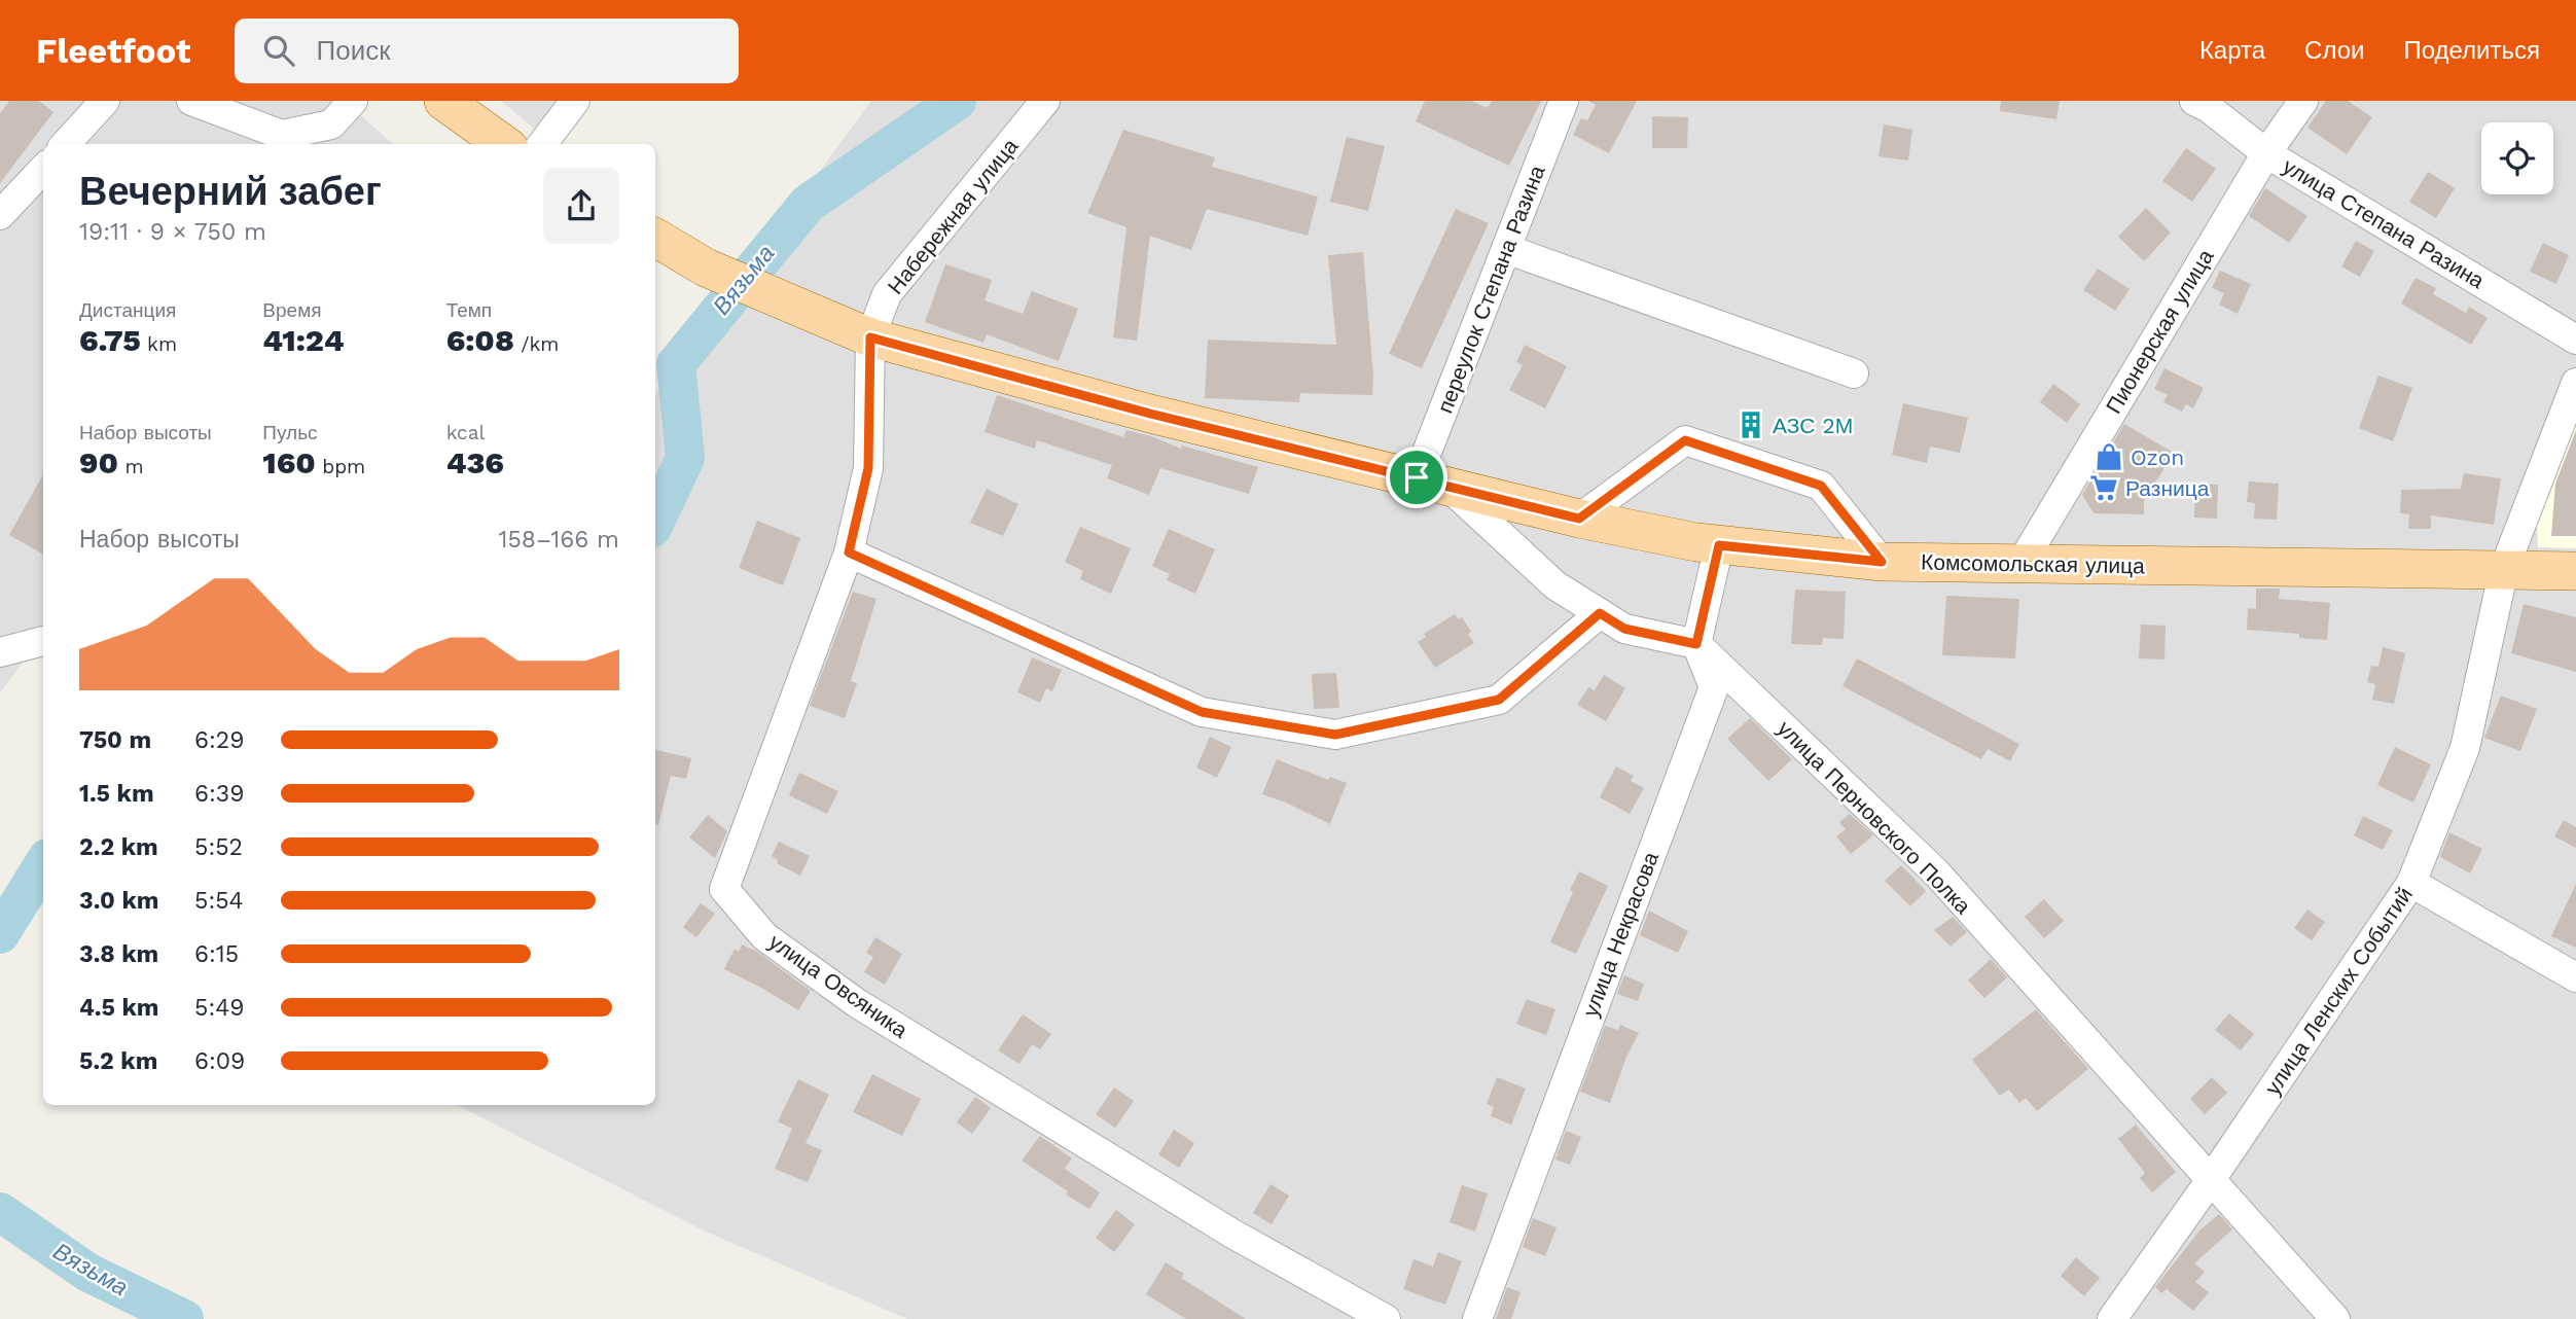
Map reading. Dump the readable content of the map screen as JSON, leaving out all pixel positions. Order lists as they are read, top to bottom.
{
  "streets": {
    "main road": ["Комсомольская улица"],
    "street": [
      "Набережная улица",
      "улица Степана Разина",
      "переулок Степана Разина",
      "Пионерская улица",
      "улица Перновского Полка",
      "улица Некрасова",
      "улица Овсяника",
      "улица Ленских Событий"
    ]
  },
  "crossings": [
    ["Набережная улица", "Комсомольская улица"],
    ["Набережная улица", "улица Овсяника"],
    ["улица Степана Разина", "Пионерская улица"],
    ["переулок Степана Разина", "Комсомольская улица"],
    ["Пионерская улица", "Комсомольская улица"],
    ["Комсомольская улица", "улица Овсяника"],
    ["Комсомольская улица", "улица Ленских Событий"],
    ["улица Перновского Полка", "улица Некрасова"],
    ["улица Перновского Полка", "улица Ленских Событий"]
  ],
  "water": ["Вязьма"],
  "places": {
    "building": ["АЗС 2М"],
    "shop": ["Ozon"],
    "supermarket": ["Разница"]
  },
  "page": {
    "header": "Fleetfoot",
    "search": "Поиск",
    "nav": ["Карта", "Слои", "Поделиться"],
    "heading": ["Вечерний забег", "19:11 · 9 × 750 m"],
    "stats": [
      ["Дистанция", "6.75 km"],
      ["Время", "41:24"],
      ["Темп", "6:08 /km"],
      ["Набор высоты", "90 m"],
      ["Пульс", "160 bpm"],
      ["kcal", "436"]
    ],
    "chart": ["Набор высоты", "158–166 m"],
    "list": [
      {
        "name": "750 m",
        "note": "6:29"
      },
      {
        "name": "1.5 km",
        "note": "6:39"
      },
      {
        "name": "2.2 km",
        "note": "5:52"
      },
      {
        "name": "3.0 km",
        "note": "5:54"
      },
      {
        "name": "3.8 km",
        "note": "6:15"
      },
      {
        "name": "4.5 km",
        "note": "5:49"
      },
      {
        "name": "5.2 km",
        "note": "6:09"
      }
    ]
  }
}
